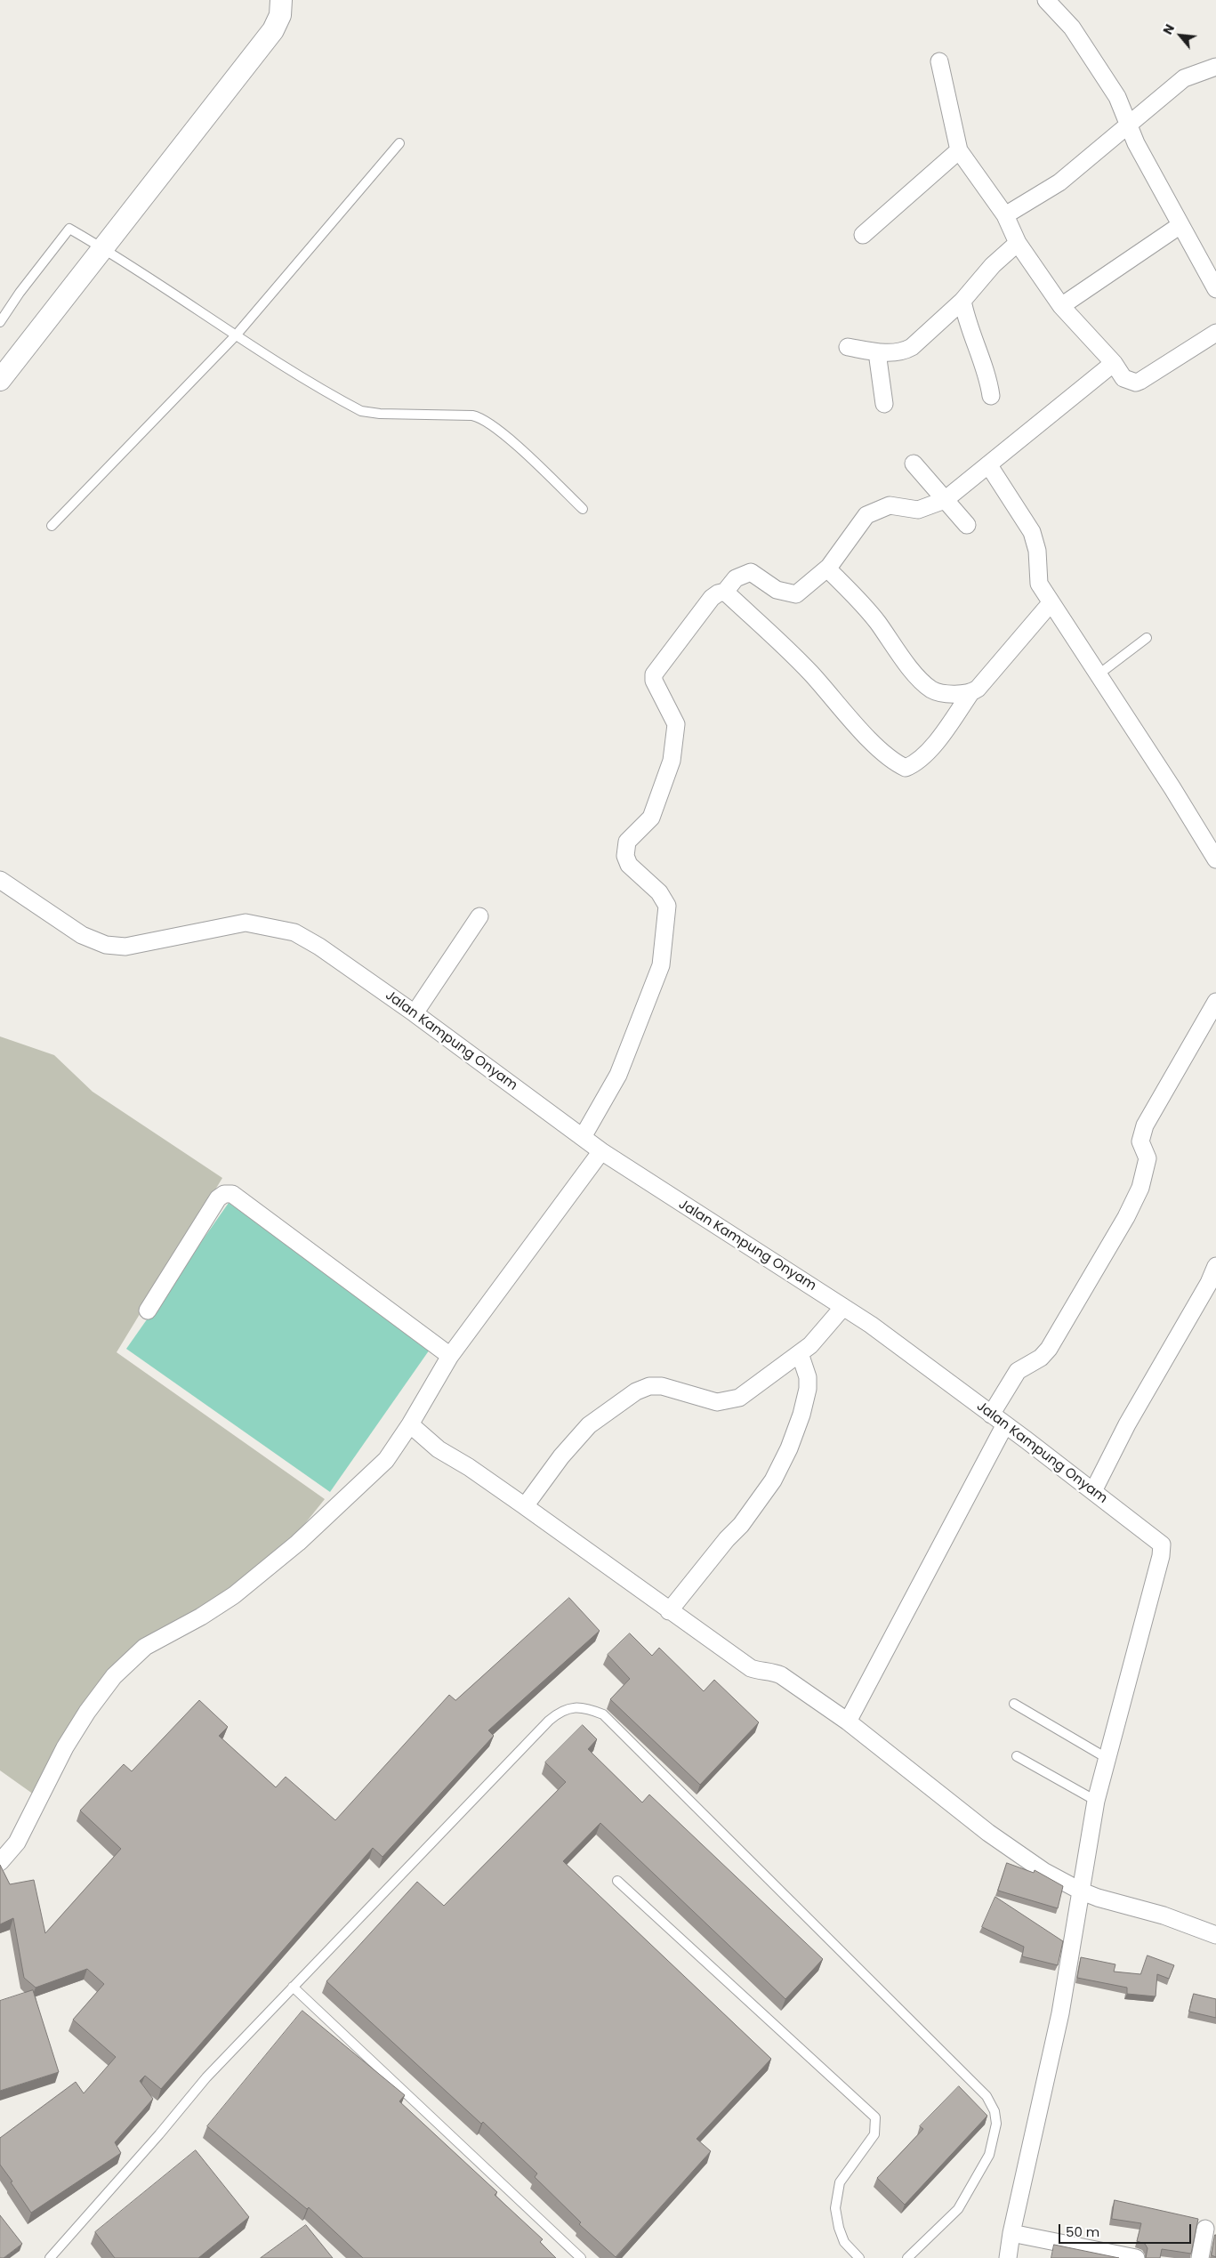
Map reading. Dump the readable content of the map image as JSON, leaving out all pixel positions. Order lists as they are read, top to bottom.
{
  "streets": {
    "street": ["Jalan Kampung Onyam"]
  },
  "scale_bar": "50 m",
  "north": "top left"
}
